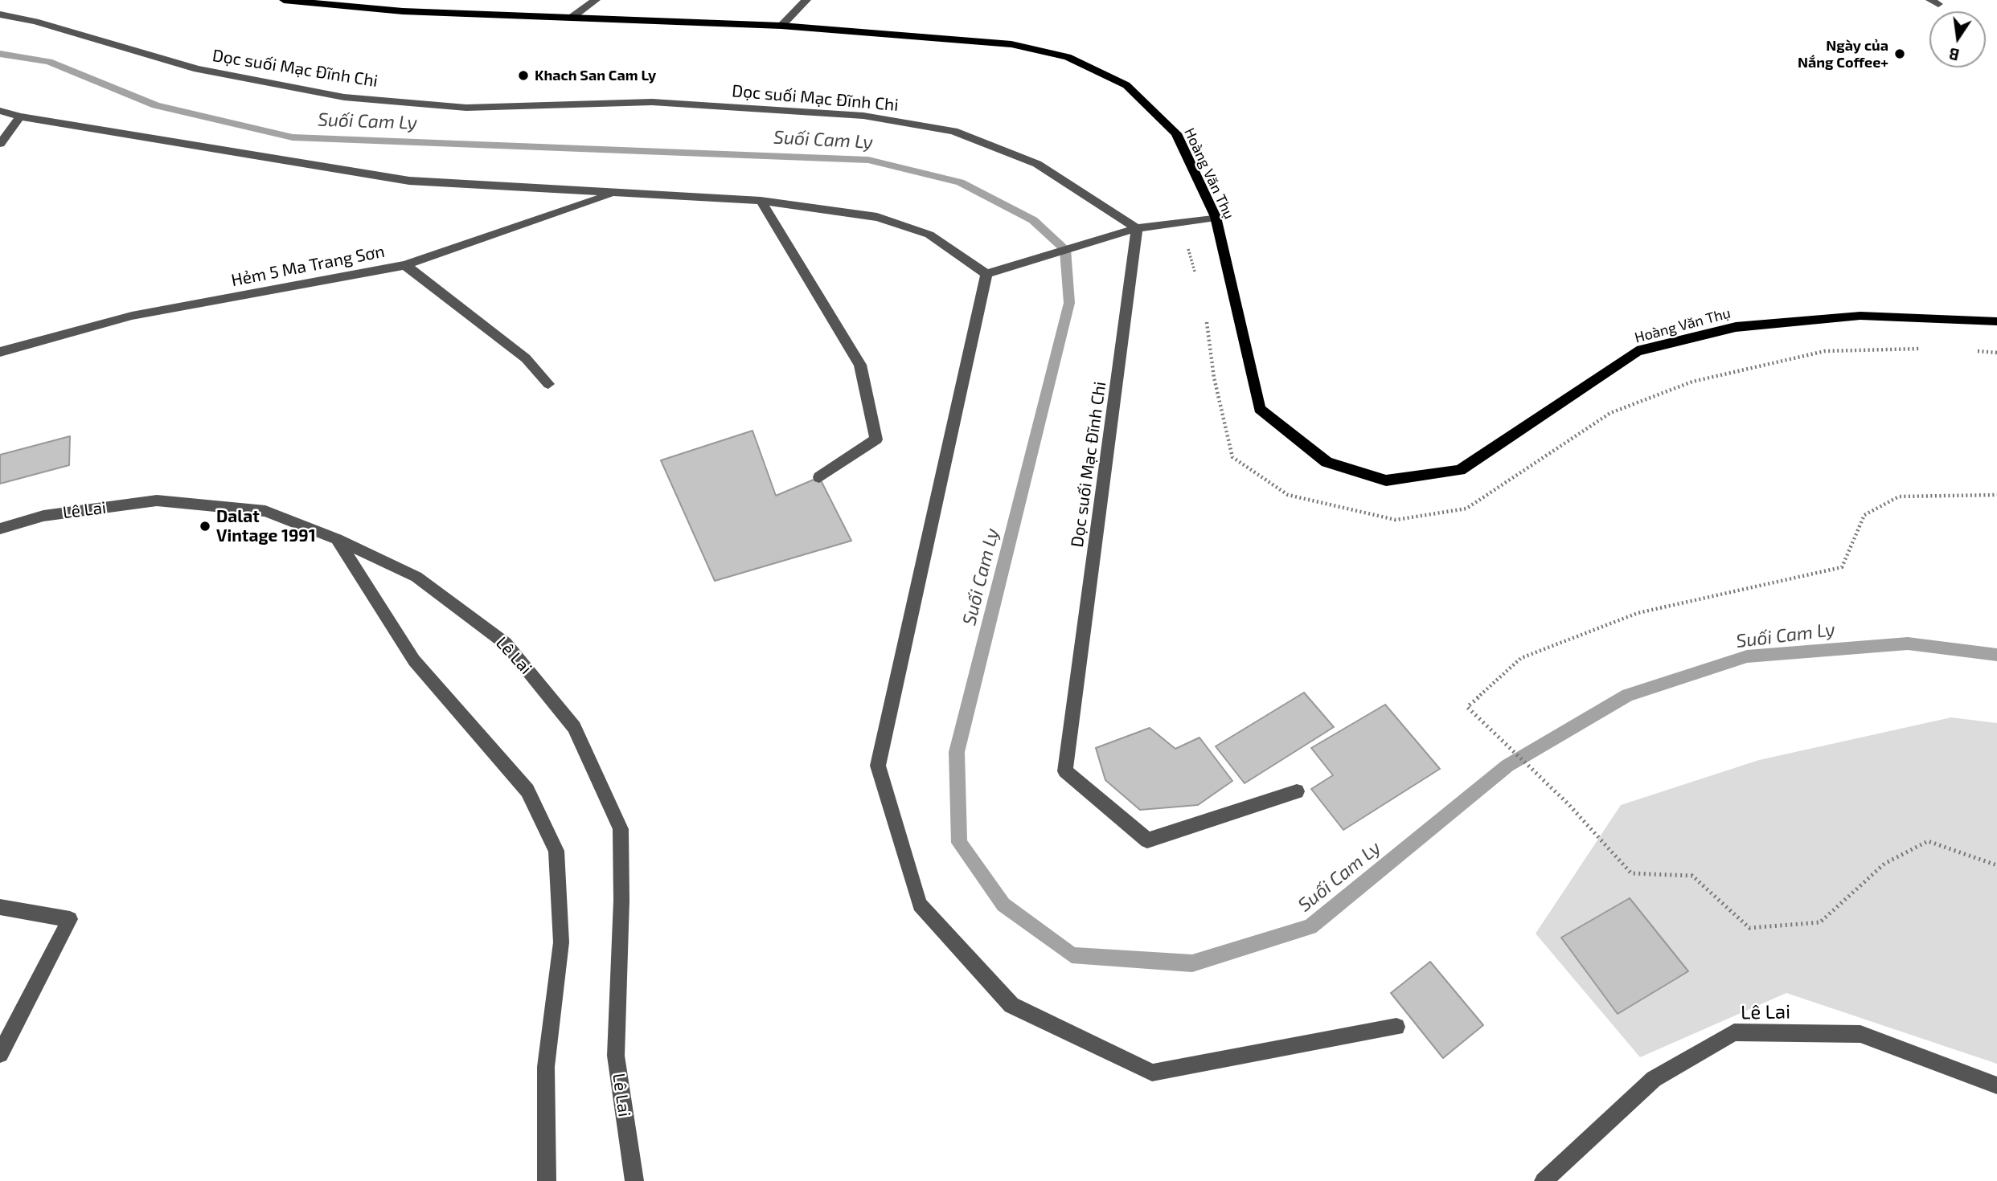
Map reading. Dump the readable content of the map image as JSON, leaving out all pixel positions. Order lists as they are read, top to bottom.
{
  "streets": {
    "main road": ["Hoàng Văn Thụ"],
    "street": ["Dọc suối Mạc Đĩnh Chi", "Hẻm 5 Ma Trang Sơn", "Lê Lai"]
  },
  "water": ["Suối Cam Ly"],
  "places": ["Ngày của Nắng Coffee+", "Khach San Cam Ly", "Dalat Vintage 1991"],
  "north": "bottom"
}
